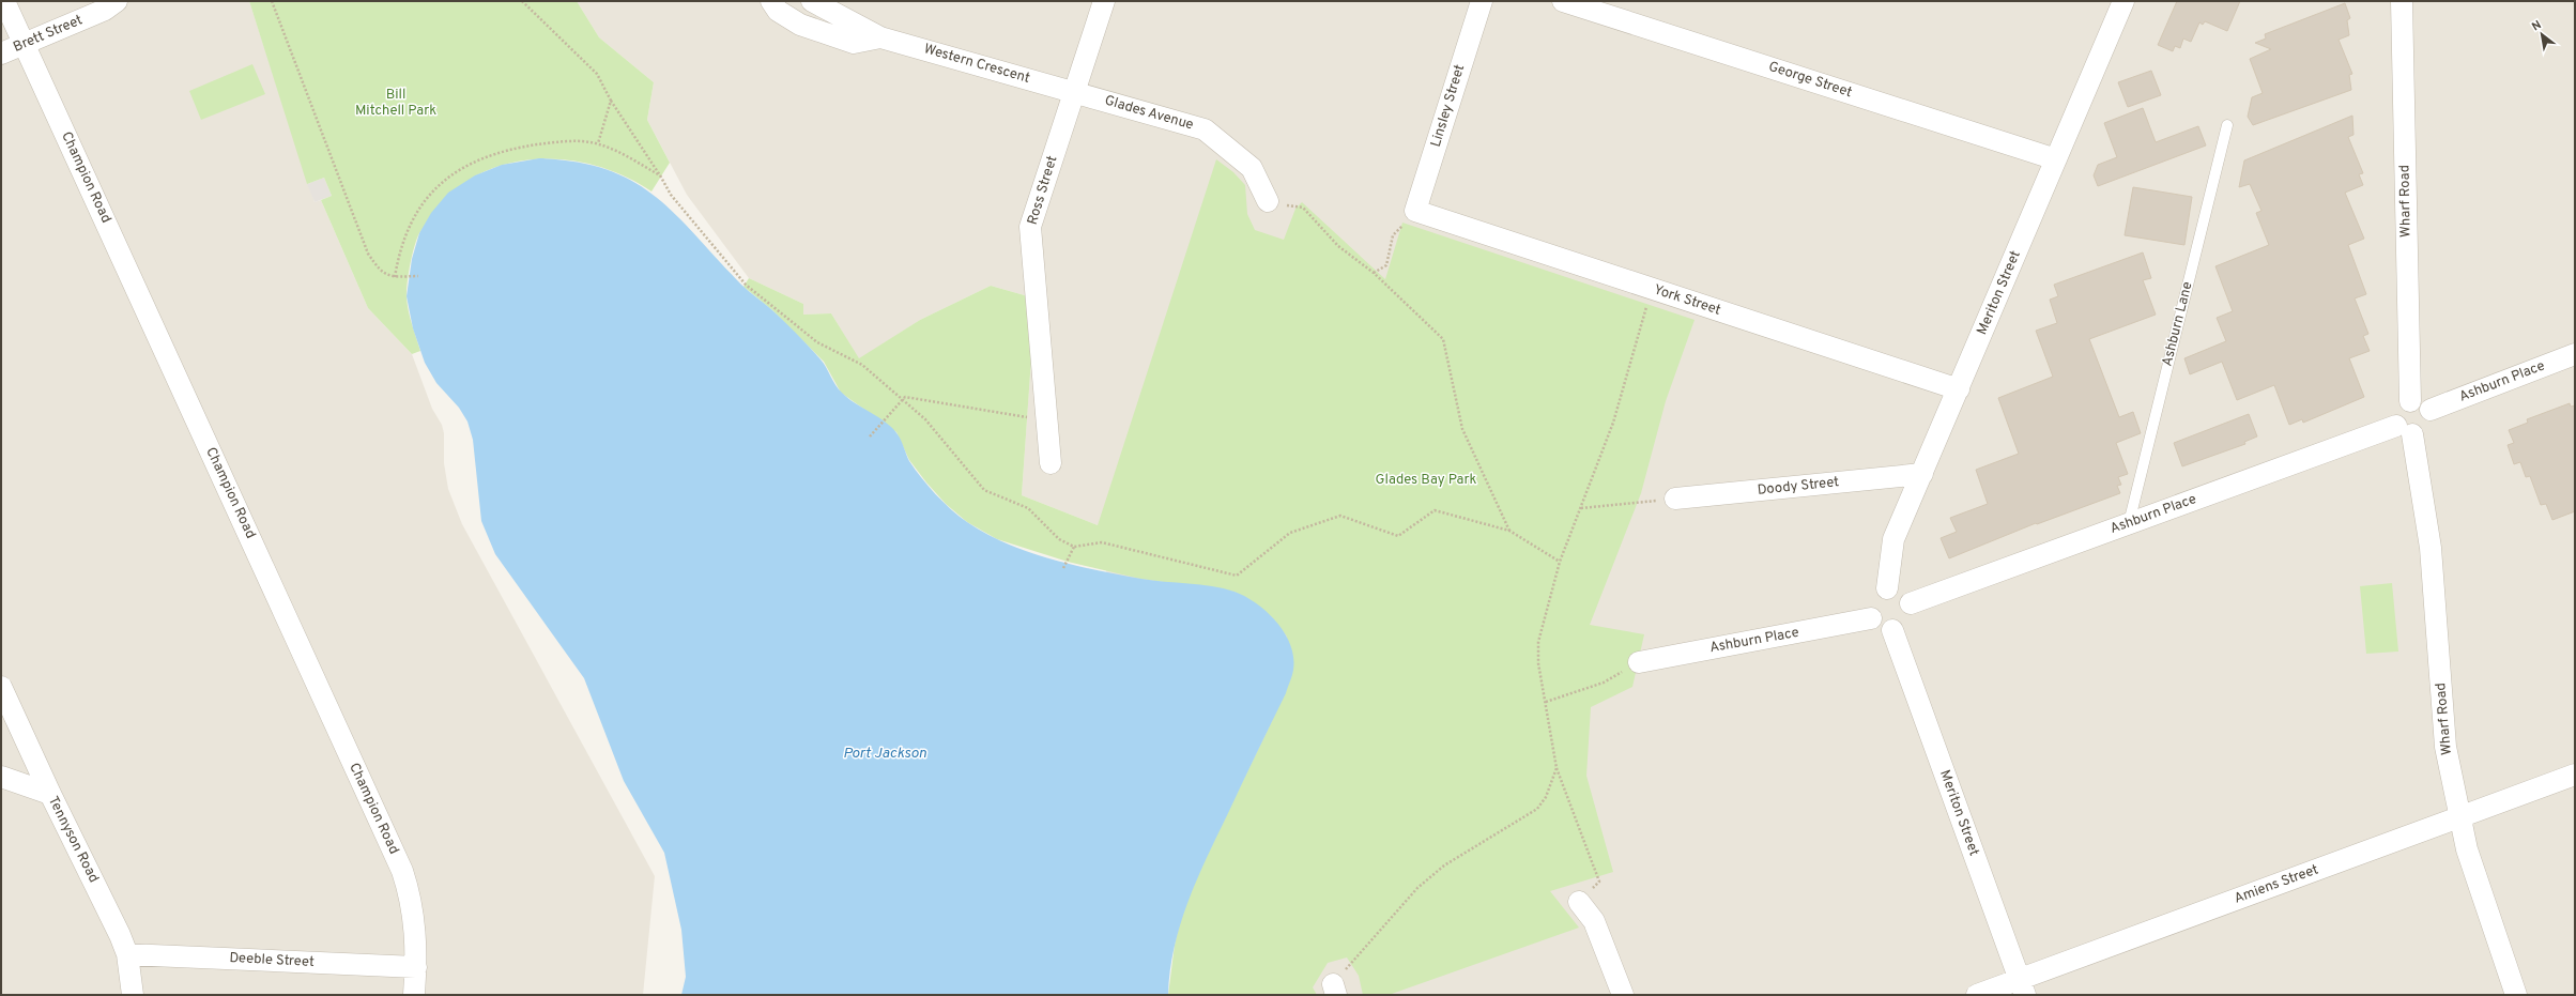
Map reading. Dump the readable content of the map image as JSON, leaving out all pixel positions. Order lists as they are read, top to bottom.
{
  "streets": {
    "street": [
      "Brett Street",
      "Western Crescent",
      "George Street",
      "Linsley Street",
      "Glades Avenue",
      "Champion Road",
      "Ross Street",
      "Wharf Road",
      "Meriton Street",
      "York Street",
      "Ashburn Place",
      "Doody Street",
      "Tennyson Road",
      "Amiens Street",
      "Deeble Street"
    ],
    "lane": ["Ashburn Lane"]
  },
  "crossings": [
    ["Brett Street", "Champion Road"],
    ["Western Crescent", "Glades Avenue"],
    ["Western Crescent", "Ross Street"],
    ["George Street", "Meriton Street"],
    ["Linsley Street", "York Street"],
    ["Glades Avenue", "Ross Street"],
    ["Champion Road", "Deeble Street"],
    ["Wharf Road", "Ashburn Place"],
    ["Wharf Road", "Amiens Street"],
    ["Meriton Street", "York Street"],
    ["Meriton Street", "Ashburn Place"],
    ["Meriton Street", "Doody Street"],
    ["Meriton Street", "Amiens Street"],
    ["Ashburn Lane", "Ashburn Place"],
    ["Tennyson Road", "Deeble Street"]
  ],
  "water": ["Port Jackson"],
  "parks": ["Bill Mitchell Park", "Glades Bay Park"],
  "north": "top left"
}
